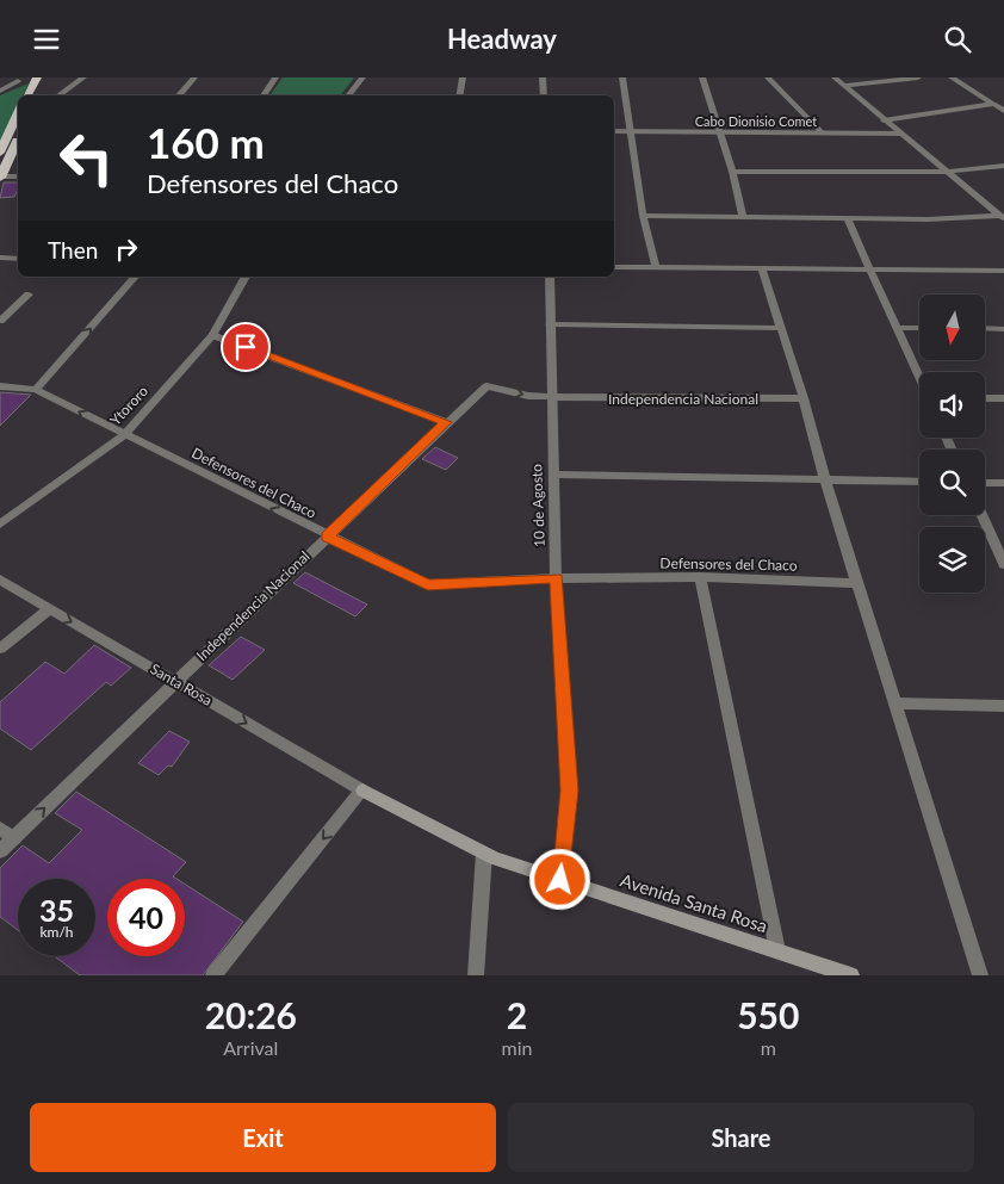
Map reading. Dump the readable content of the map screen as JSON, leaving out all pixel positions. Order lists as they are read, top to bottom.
{
  "streets": {
    "main road": ["Avenida Santa Rosa"],
    "street": [
      "Cabo Dionisio Comet",
      "Independencia Nacional",
      "Ytororo",
      "Defensores del Chaco",
      "10 de Agosto",
      "Santa Rosa"
    ]
  },
  "crossings": [
    ["Independencia Nacional", "Defensores del Chaco"],
    ["Independencia Nacional", "10 de Agosto"],
    ["Independencia Nacional", "Santa Rosa"],
    ["Ytororo", "Defensores del Chaco"],
    ["Defensores del Chaco", "10 de Agosto"],
    ["10 de Agosto", "Avenida Santa Rosa"],
    ["Santa Rosa", "Avenida Santa Rosa"]
  ],
  "one_way": ["Defensores del Chaco", "Santa Rosa"],
  "north": "bottom",
  "page": {
    "header": "Headway",
    "turn": ["160 m", "Defensores del Chaco"],
    "then": "Then",
    "speed": "35 km/h",
    "limit": "40",
    "eta": [
      "20:26",
      "Arrival",
      "2",
      "min",
      "550",
      "m"
    ],
    "buttons": ["Exit", "Share"]
  }
}
